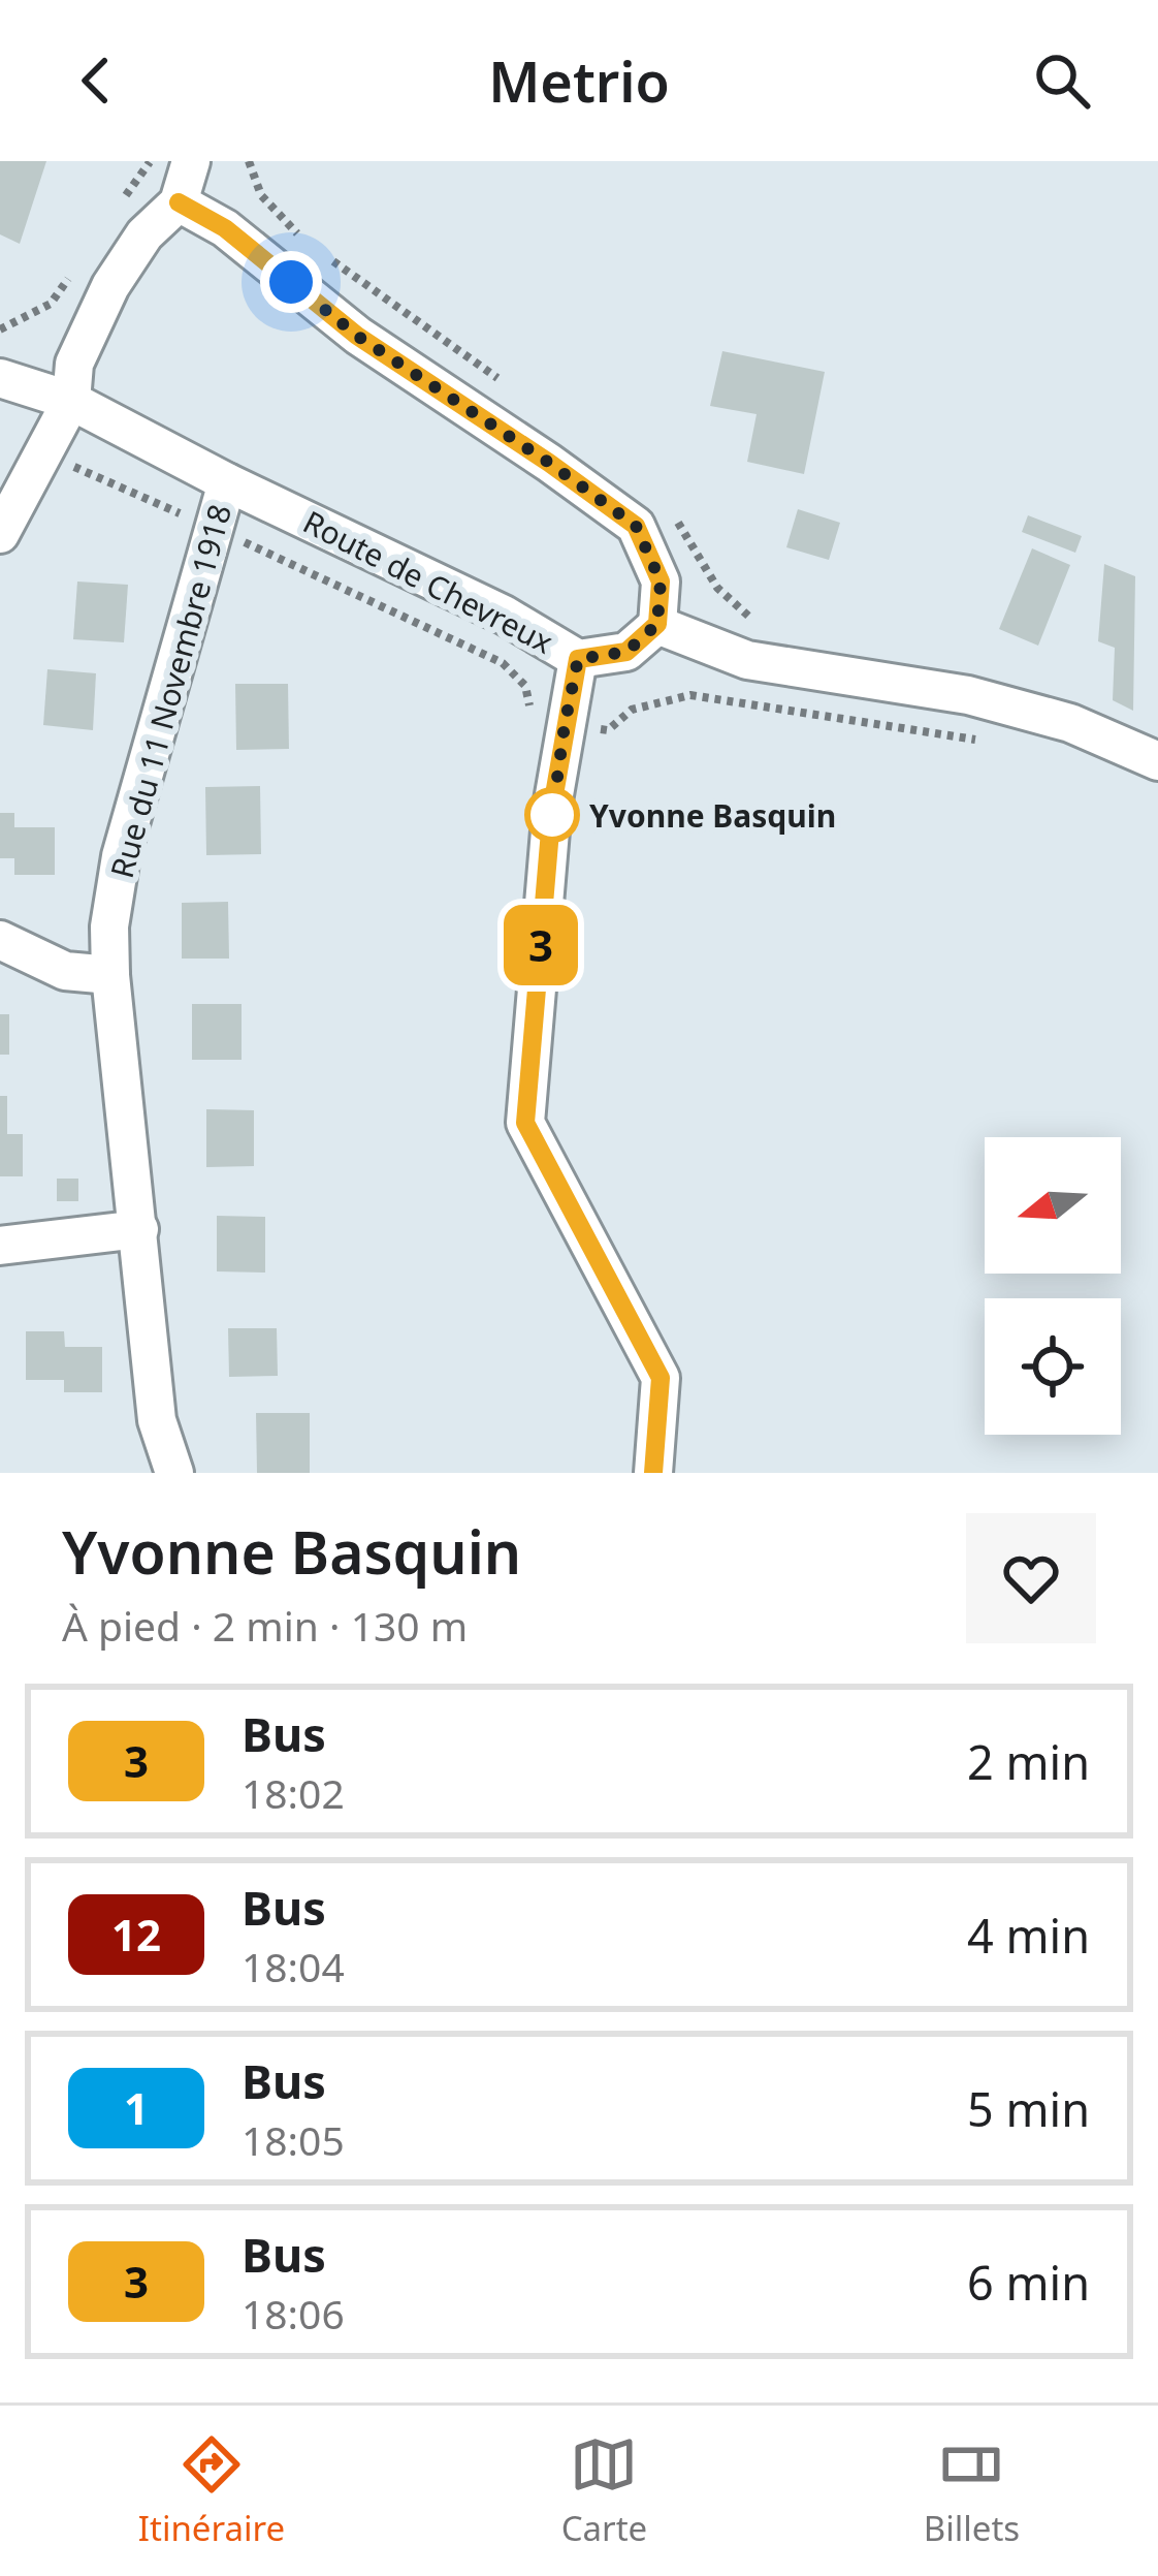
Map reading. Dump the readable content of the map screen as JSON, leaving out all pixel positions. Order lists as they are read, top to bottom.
{
  "streets": {
    "street": ["Route de Chevreux", "Rue du 11 Novembre 1918"]
  },
  "crossings": [
    ["Route de Chevreux", "Rue du 11 Novembre 1918"]
  ],
  "places": ["Yvonne Basquin"],
  "lines": ["bus line 3"],
  "north": "left",
  "page": {
    "header": "Metrio",
    "on_map": "3",
    "heading": ["Yvonne Basquin", "À pied · 2 min · 130 m"],
    "list": [
      {
        "mark": "3",
        "name": "Bus",
        "note": "18:02",
        "value": "2 min"
      },
      {
        "mark": "12",
        "name": "Bus",
        "note": "18:04",
        "value": "4 min"
      },
      {
        "mark": "1",
        "name": "Bus",
        "note": "18:05",
        "value": "5 min"
      },
      {
        "mark": "3",
        "name": "Bus",
        "note": "18:06",
        "value": "6 min"
      }
    ],
    "tabs": ["Itinéraire", "Carte", "Billets"]
  }
}
